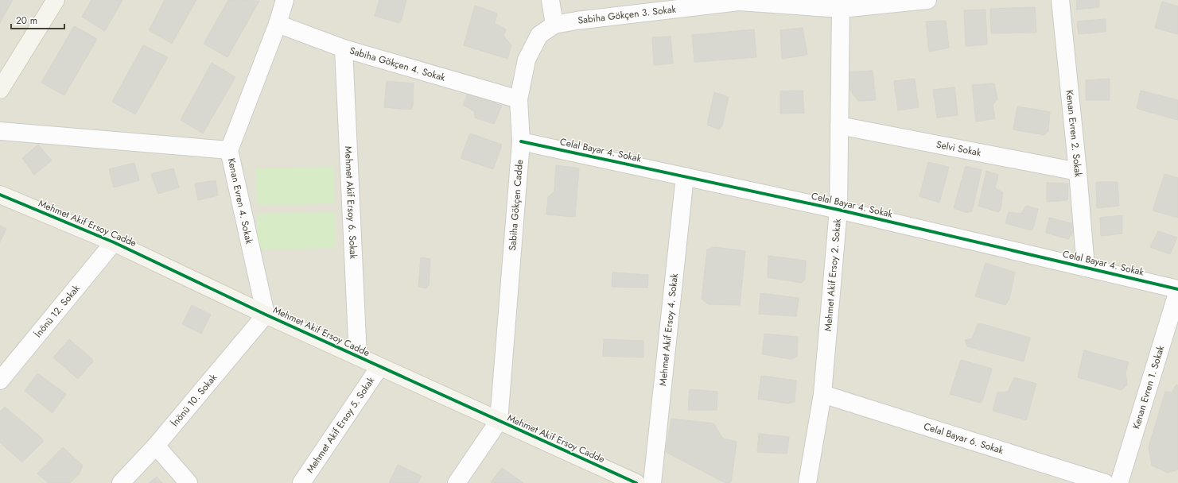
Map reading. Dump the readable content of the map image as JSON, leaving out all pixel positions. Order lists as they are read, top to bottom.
{
  "streets": {
    "street": [
      "Sabiha Gökçen 3. Sokak",
      "Sabiha Gökçen 4. Sokak",
      "Kenan Evren 2. Sokak",
      "Selvi Sokak",
      "Celal Bayar 4. Sokak",
      "Kenan Evren 4. Sokak",
      "Mehmet Akif Ersoy 6. Sokak",
      "Sabiha Gökçen Cadde",
      "Mehmet Akif Ersoy Cadde",
      "Mehmet Akif Ersoy 2. Sokak",
      "İnönü 12. Sokak",
      "Mehmet Akif Ersoy 4. Sokak",
      "Kenan Evren 1. Sokak",
      "İnönü 10. Sokak",
      "Mehmet Akif Ersoy 5. Sokak",
      "Celal Bayar 6. Sokak"
    ]
  },
  "crossings": [
    ["Sabiha Gökçen 3. Sokak", "Sabiha Gökçen Cadde"],
    ["Sabiha Gökçen 3. Sokak", "Mehmet Akif Ersoy 2. Sokak"],
    ["Sabiha Gökçen 4. Sokak", "Kenan Evren 4. Sokak"],
    ["Sabiha Gökçen 4. Sokak", "Mehmet Akif Ersoy 6. Sokak"],
    ["Sabiha Gökçen 4. Sokak", "Sabiha Gökçen Cadde"],
    ["Kenan Evren 2. Sokak", "Selvi Sokak"],
    ["Kenan Evren 2. Sokak", "Celal Bayar 4. Sokak"],
    ["Selvi Sokak", "Mehmet Akif Ersoy 2. Sokak"],
    ["Celal Bayar 4. Sokak", "Sabiha Gökçen Cadde"],
    ["Celal Bayar 4. Sokak", "Mehmet Akif Ersoy 2. Sokak"],
    ["Celal Bayar 4. Sokak", "Mehmet Akif Ersoy 4. Sokak"],
    ["Celal Bayar 4. Sokak", "Kenan Evren 1. Sokak"],
    ["Kenan Evren 4. Sokak", "Mehmet Akif Ersoy Cadde"],
    ["Kenan Evren 4. Sokak", "İnönü 10. Sokak"],
    ["Mehmet Akif Ersoy 6. Sokak", "Mehmet Akif Ersoy Cadde"],
    ["Sabiha Gökçen Cadde", "Mehmet Akif Ersoy Cadde"],
    ["Mehmet Akif Ersoy Cadde", "İnönü 12. Sokak"],
    ["Mehmet Akif Ersoy Cadde", "İnönü 10. Sokak"],
    ["Mehmet Akif Ersoy Cadde", "Mehmet Akif Ersoy 5. Sokak"],
    ["Mehmet Akif Ersoy 2. Sokak", "Celal Bayar 6. Sokak"]
  ],
  "scale_bar": "20 m"
}
